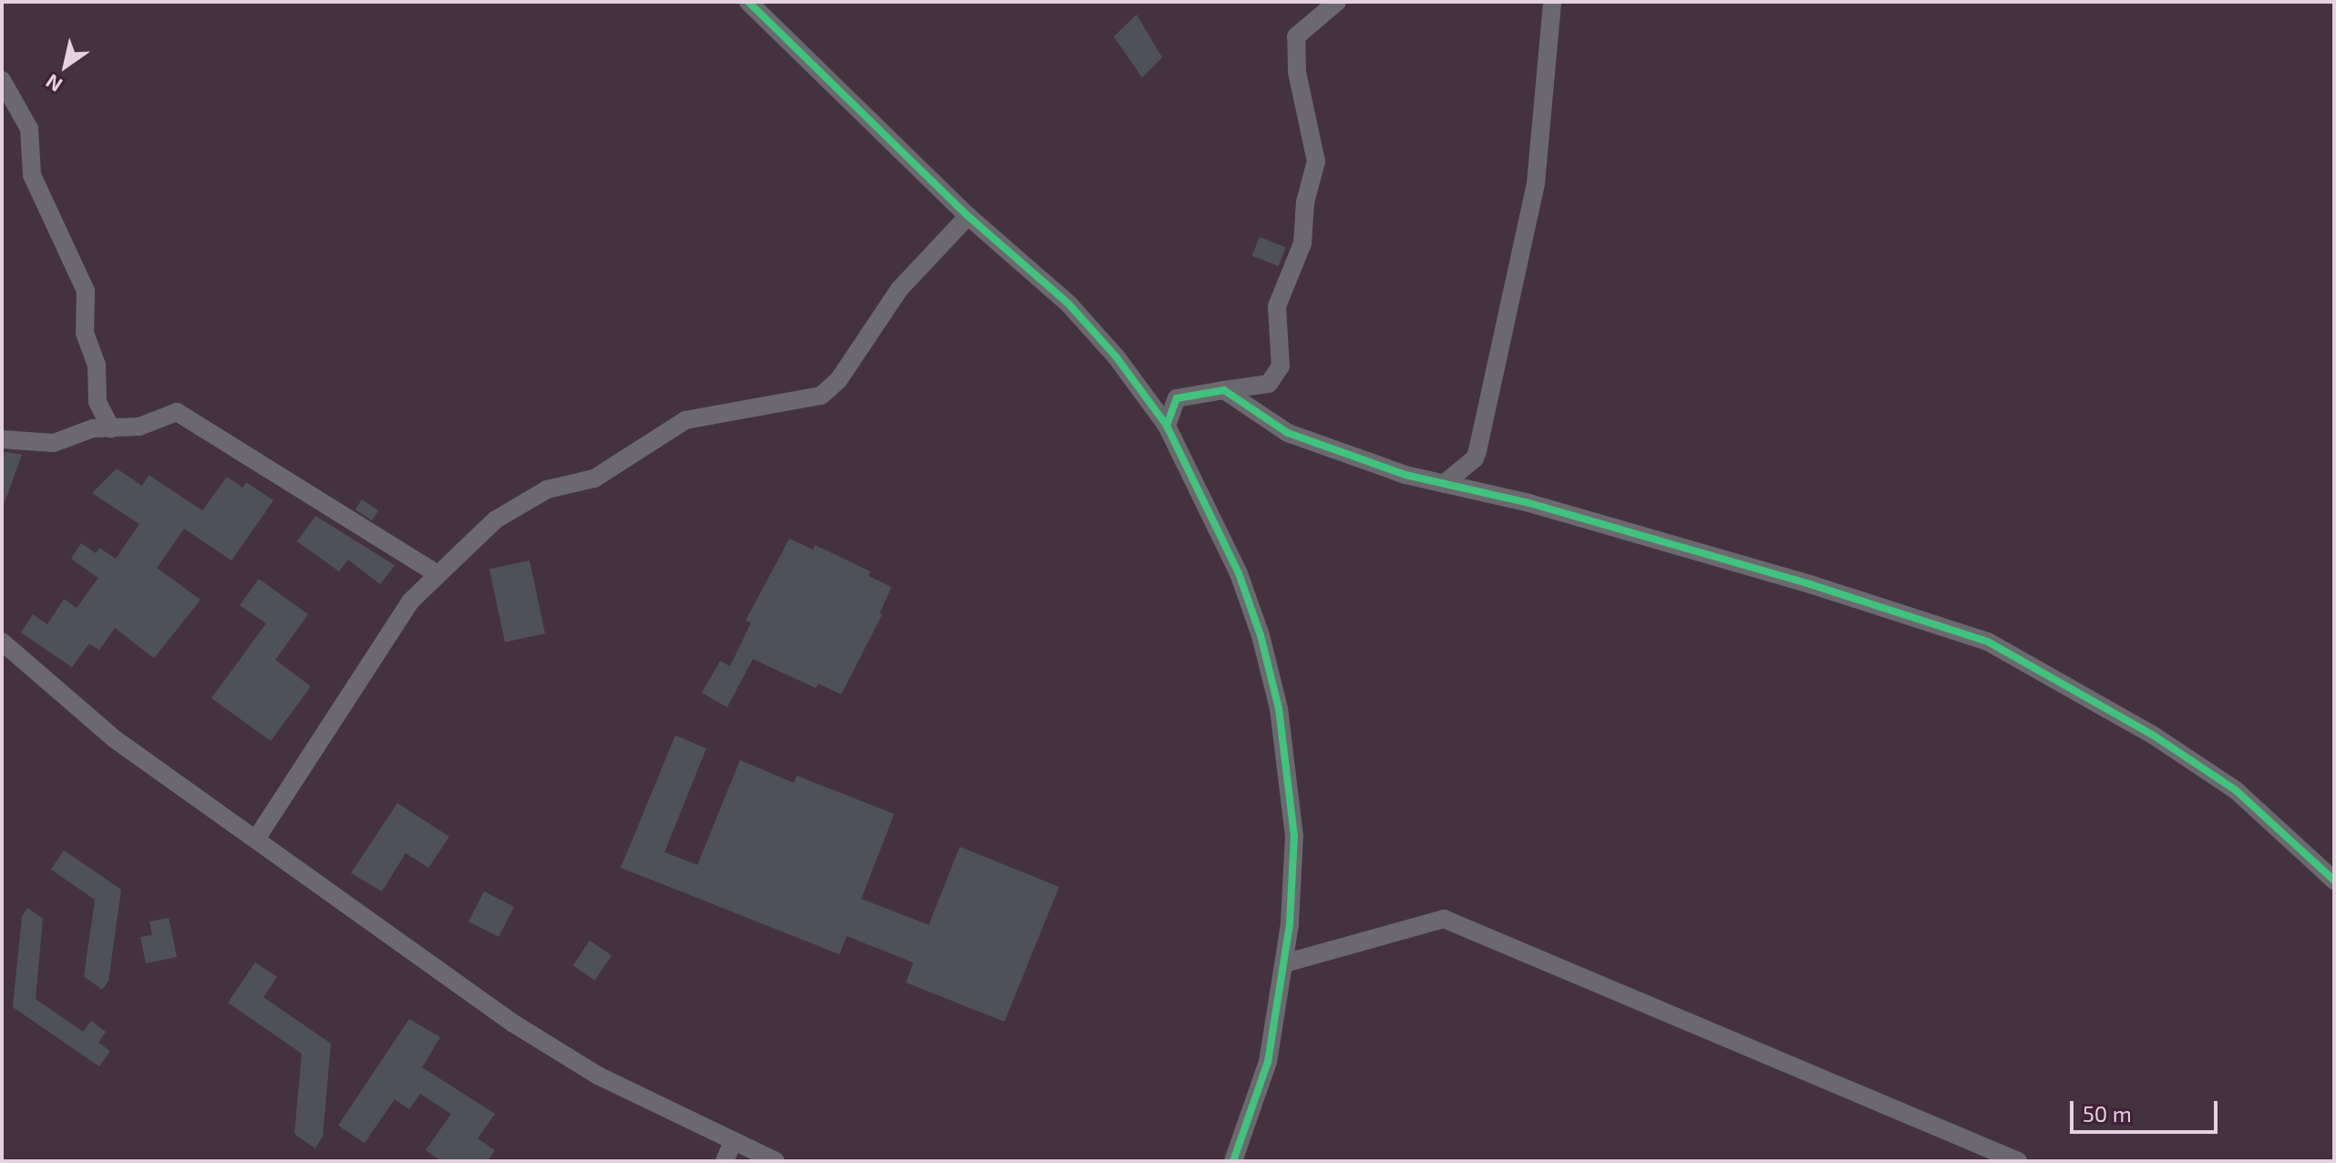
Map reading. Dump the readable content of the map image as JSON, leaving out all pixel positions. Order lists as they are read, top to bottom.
{
  "scale_bar": "50 m",
  "north": "bottom left"
}
